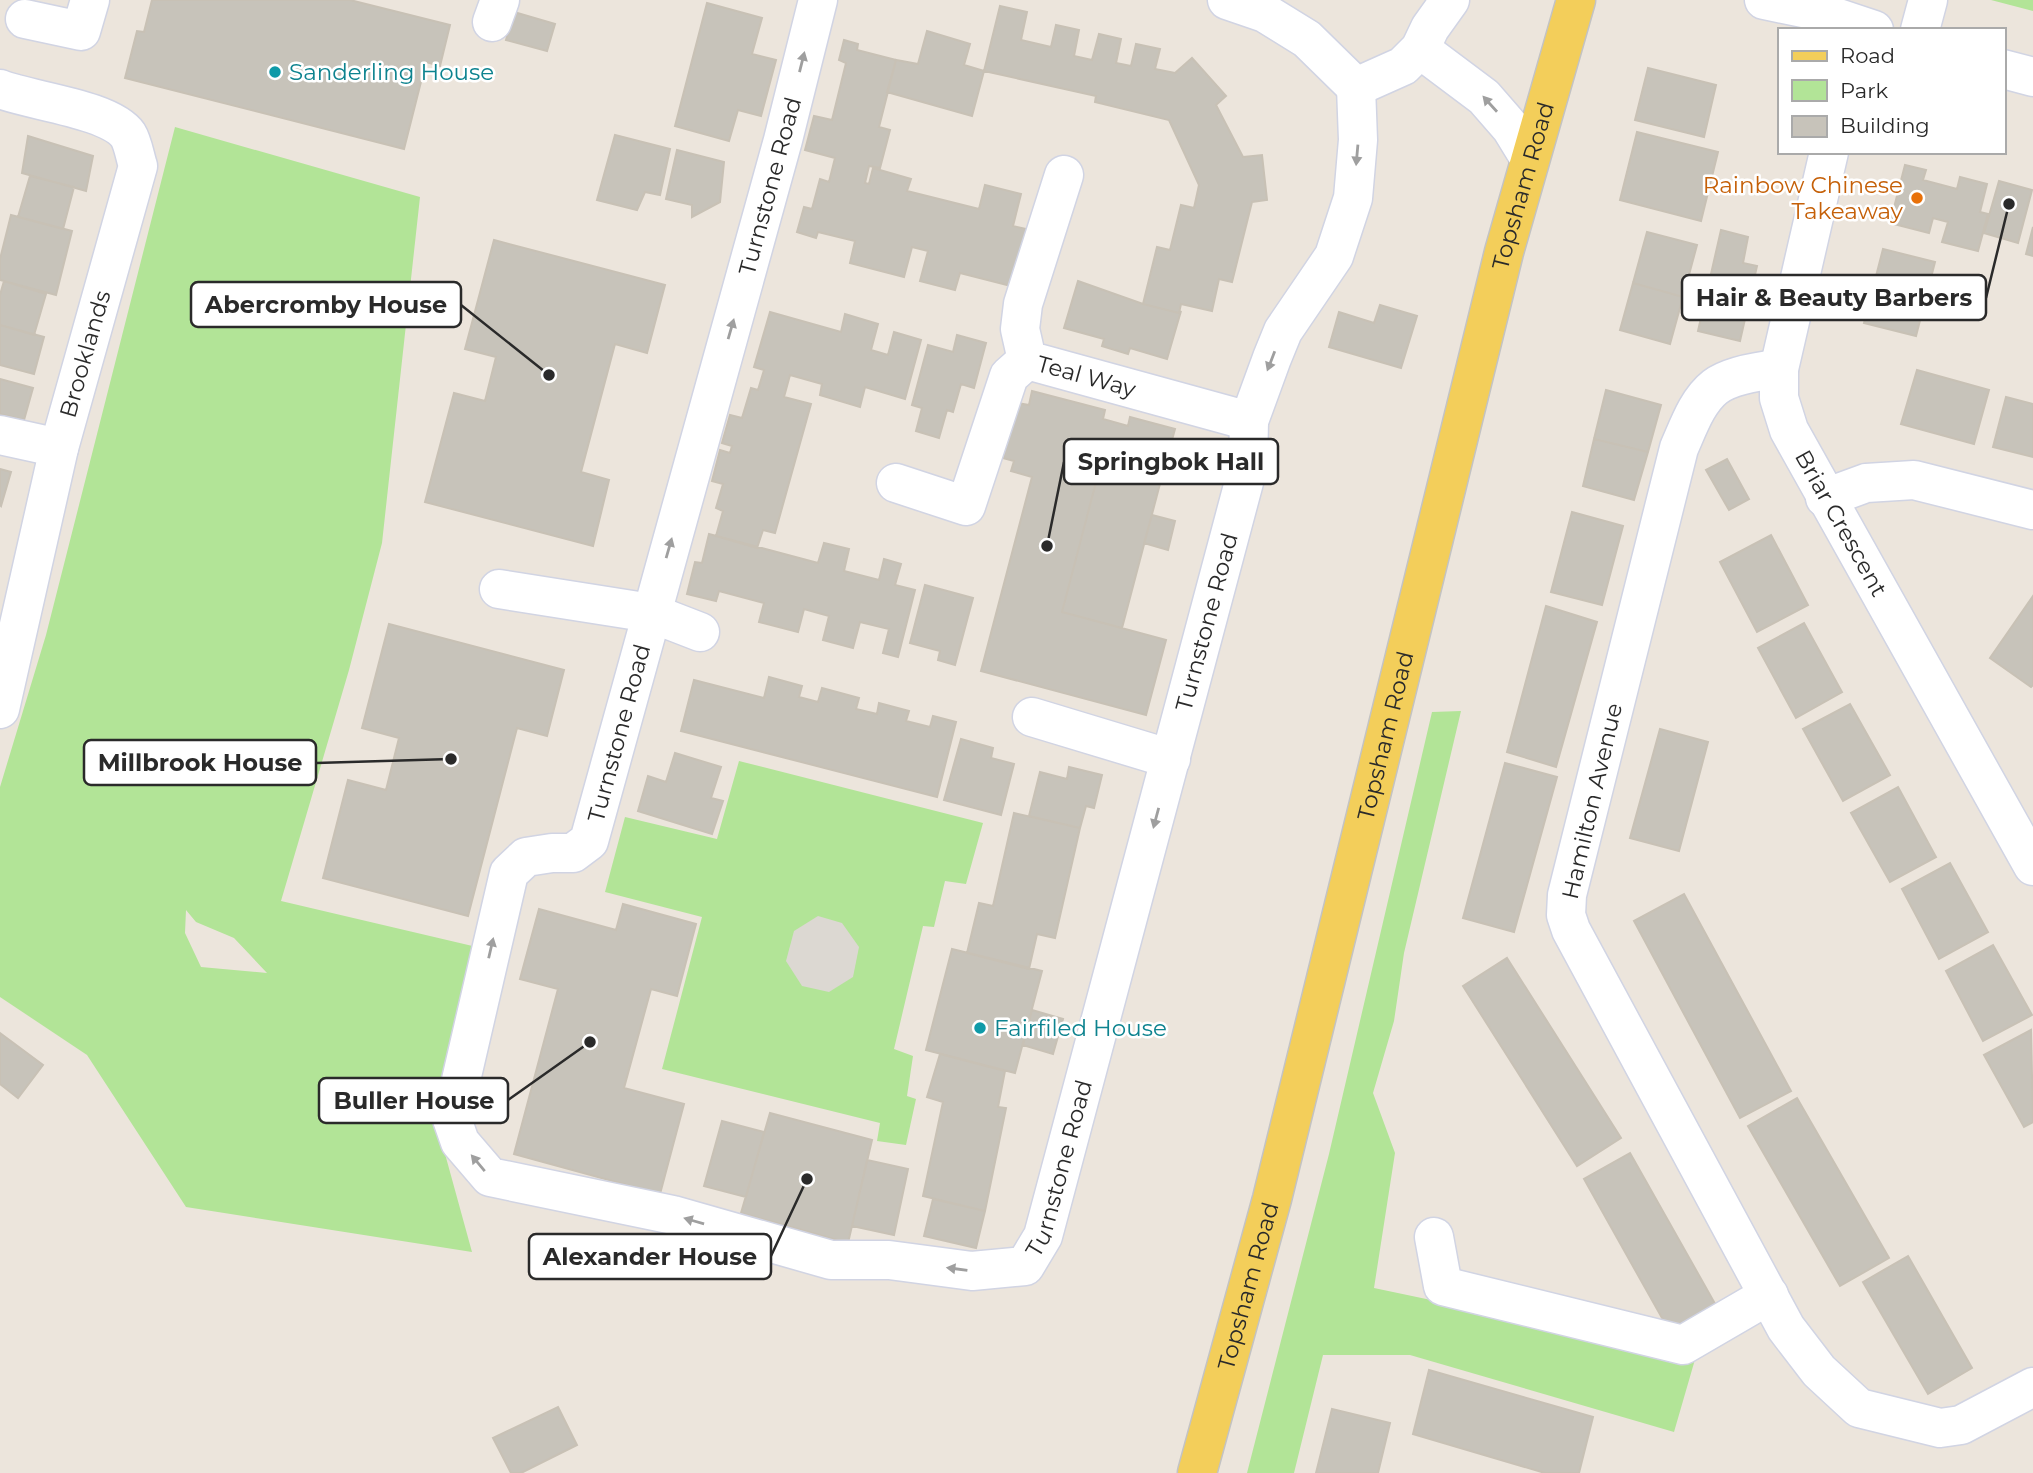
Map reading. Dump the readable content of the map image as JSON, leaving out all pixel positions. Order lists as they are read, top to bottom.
{
  "streets": {
    "main road": ["Topsham Road"],
    "street": [
      "Turnstone Road",
      "Brooklands",
      "Teal Way",
      "Briar Crescent",
      "Hamilton Avenue"
    ]
  },
  "crossings": [
    ["Turnstone Road", "Teal Way"],
    ["Briar Crescent", "Hamilton Avenue"]
  ],
  "places": [
    "Sanderling House",
    "Rainbow Chinese Takeaway",
    "Hair & Beauty Barbers",
    "Abercromby House",
    "Springbok Hall",
    "Millbrook House",
    "Fairfiled House",
    "Buller House",
    "Alexander House"
  ],
  "legend": ["Road", "Park", "Building"]
}
